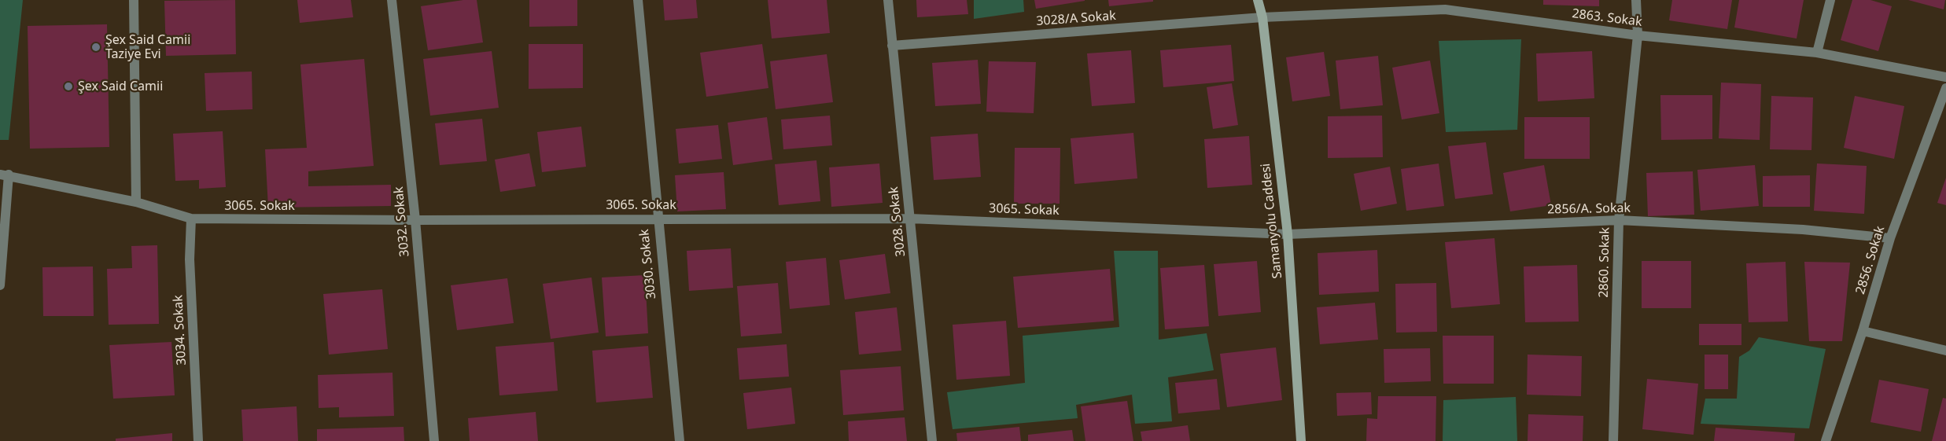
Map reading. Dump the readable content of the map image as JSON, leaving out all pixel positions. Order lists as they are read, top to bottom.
{
  "streets": {
    "street": [
      "2863. Sokak",
      "3028/A Sokak",
      "3065. Sokak",
      "2856/A. Sokak",
      "Samanyolu Caddesi",
      "3032. Sokak",
      "3028. Sokak",
      "2856. Sokak",
      "2860. Sokak",
      "3030. Sokak",
      "3034. Sokak"
    ]
  },
  "crossings": [
    ["2863. Sokak", "3028/A Sokak"],
    ["2863. Sokak", "Samanyolu Caddesi"],
    ["2863. Sokak", "2860. Sokak"],
    ["3028/A Sokak", "Samanyolu Caddesi"],
    ["3028/A Sokak", "3028. Sokak"],
    ["3065. Sokak", "2856/A. Sokak"],
    ["3065. Sokak", "Samanyolu Caddesi"],
    ["3065. Sokak", "3032. Sokak"],
    ["3065. Sokak", "3028. Sokak"],
    ["3065. Sokak", "3030. Sokak"],
    ["3065. Sokak", "3034. Sokak"],
    ["2856/A. Sokak", "Samanyolu Caddesi"],
    ["2856/A. Sokak", "2856. Sokak"],
    ["2856/A. Sokak", "2860. Sokak"]
  ],
  "places": ["Şex Said Camii Taziye Evi", "Şex Said Camii"]
}
